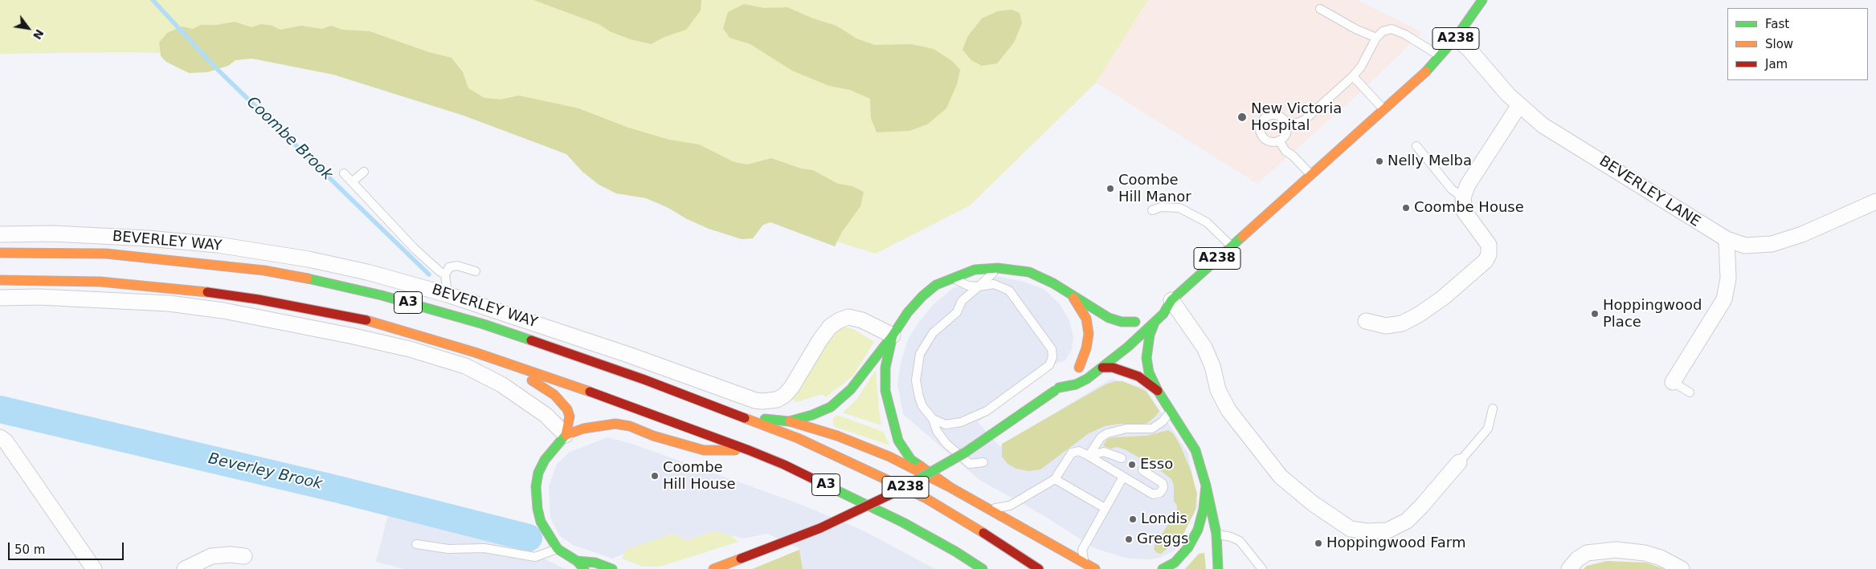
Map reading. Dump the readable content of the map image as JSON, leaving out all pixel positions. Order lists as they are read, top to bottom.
{
  "streets": {
    "main road": ["A238", "BEVERLEY WAY", "A3"],
    "street": ["BEVERLEY LANE"]
  },
  "crossings": [
    ["A238", "BEVERLEY LANE"]
  ],
  "water": ["Coombe Brook", "Beverley Brook"],
  "places": [
    "New Victoria Hospital",
    "Nelly Melba",
    "Coombe Hill Manor",
    "Coombe House",
    "Hoppingwood Place",
    "Esso",
    "Coombe Hill House",
    "Londis",
    "Greggs",
    "Hoppingwood Farm"
  ],
  "legend": ["Fast", "Slow", "Jam"],
  "scale_bar": "50 m",
  "north": "bottom right"
}
